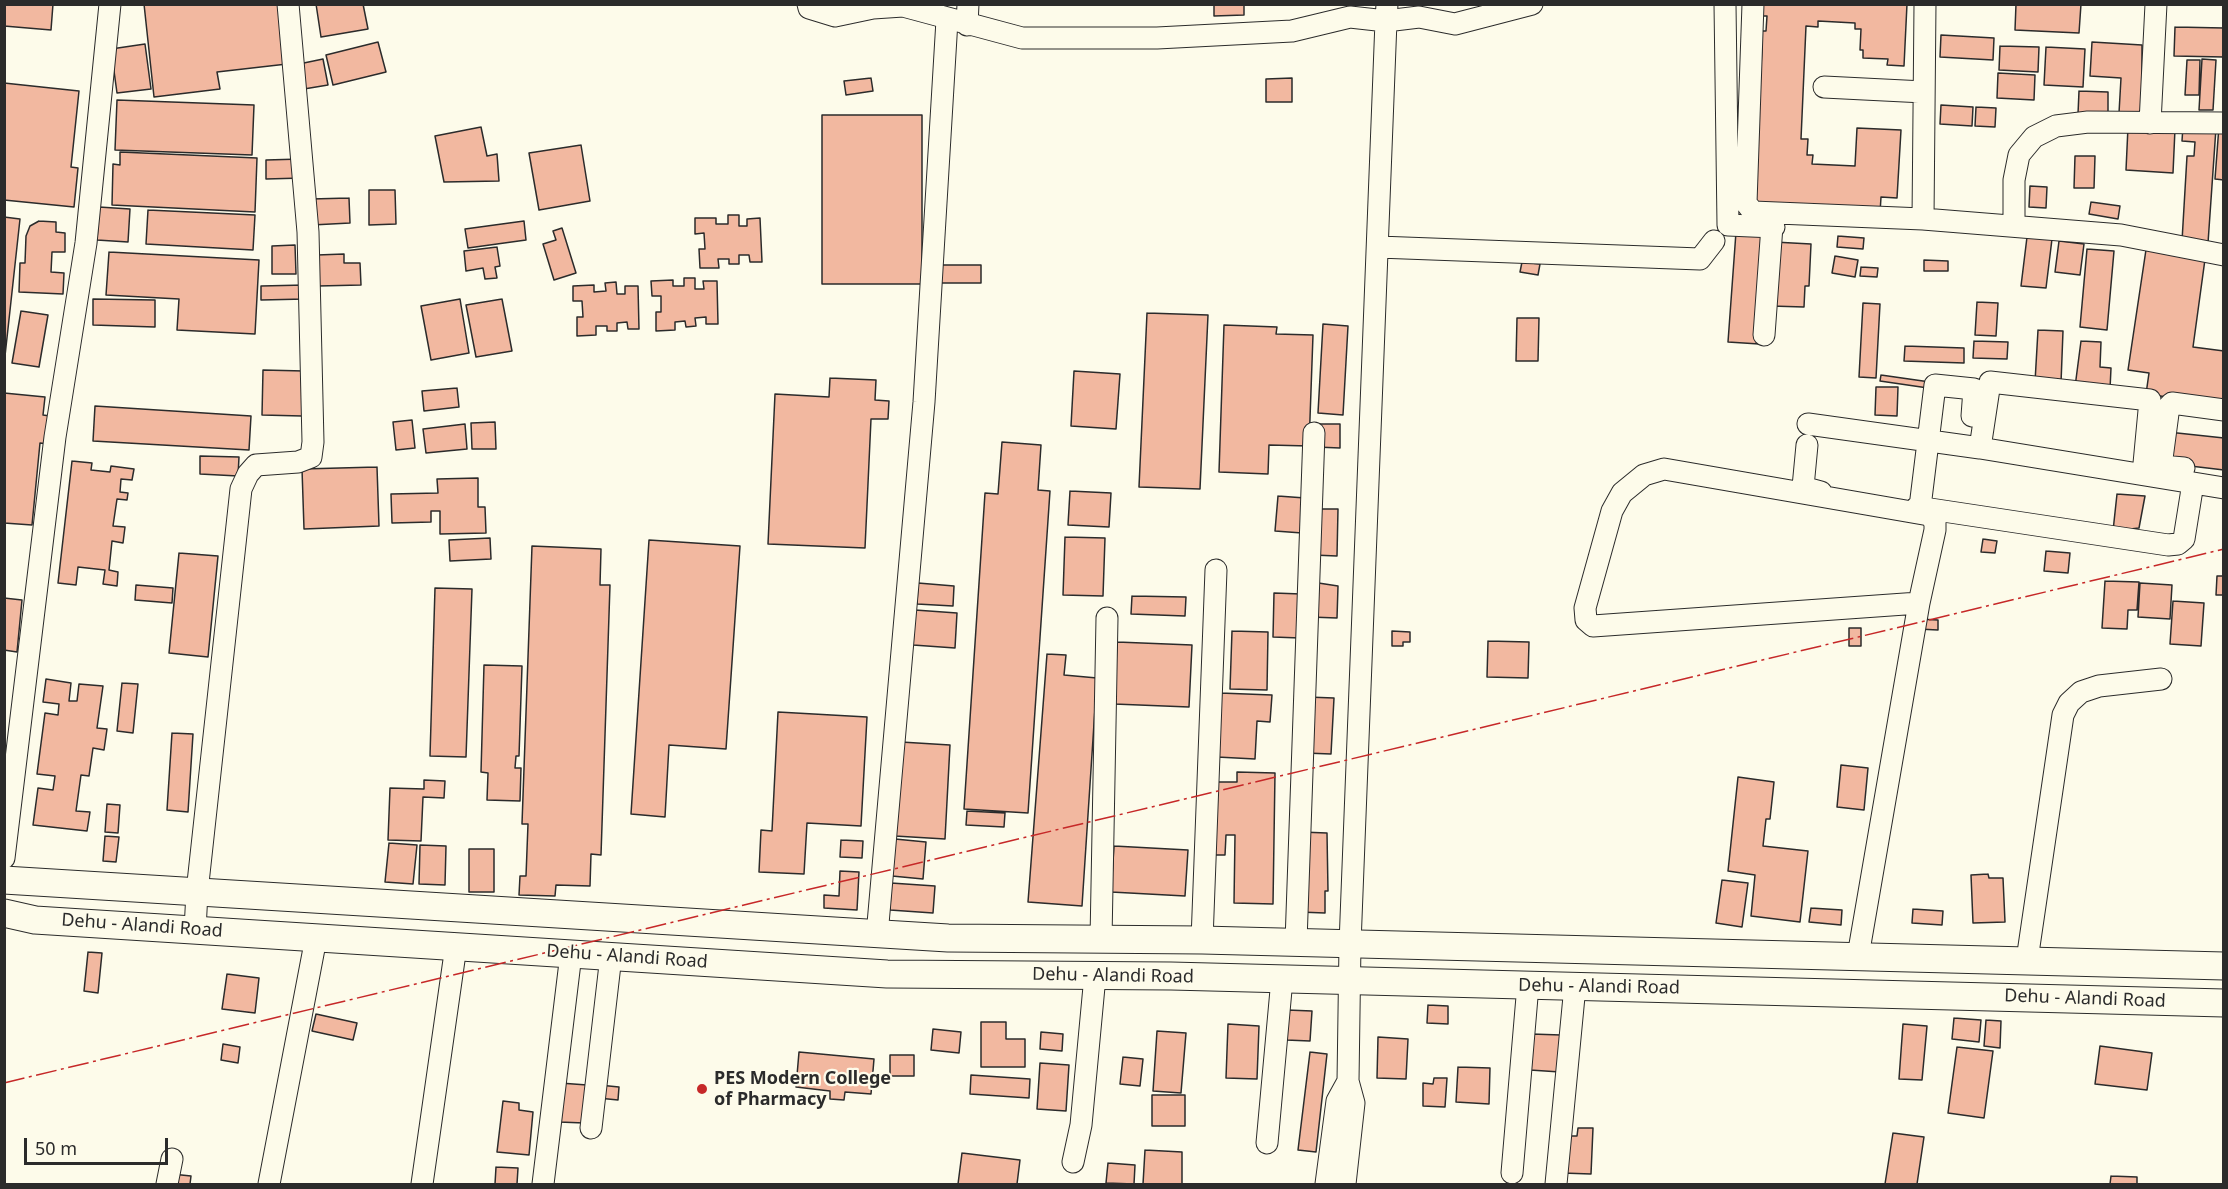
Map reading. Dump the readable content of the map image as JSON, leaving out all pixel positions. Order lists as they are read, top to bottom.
{
  "streets": {
    "main road": ["Dehu - Alandi Road"]
  },
  "places": ["PES Modern College of Pharmacy"],
  "scale_bar": "50 m"
}
